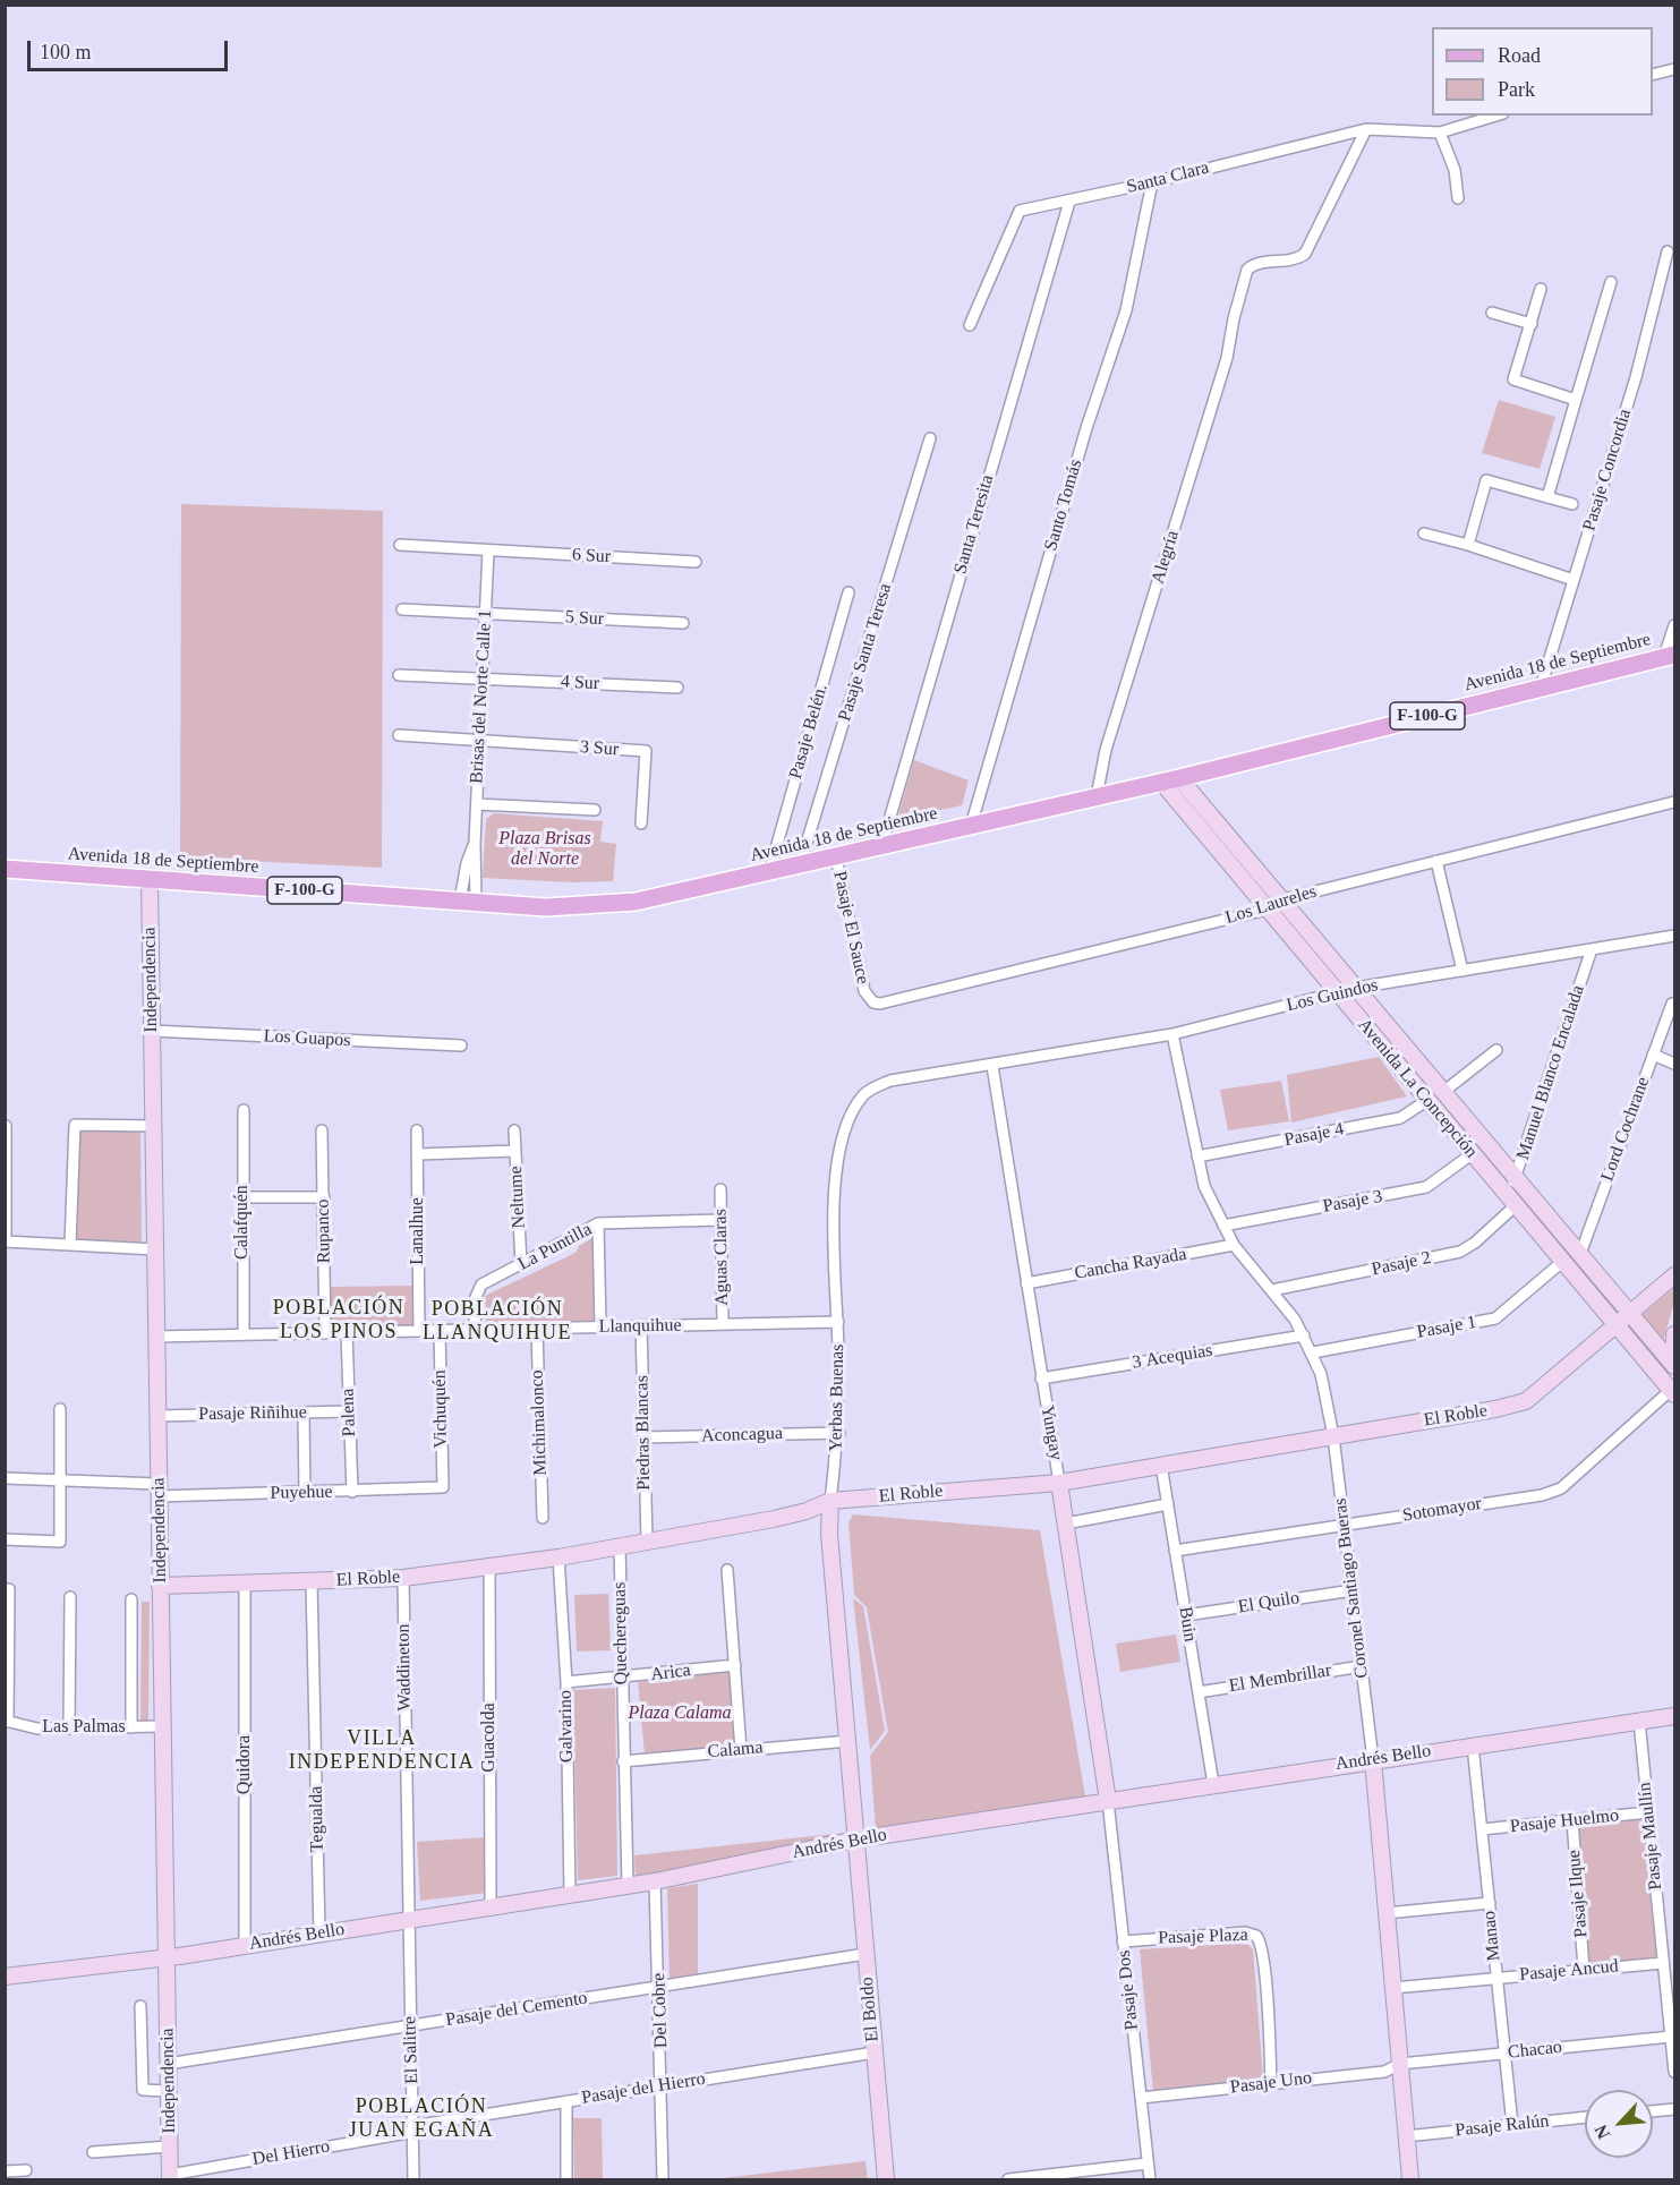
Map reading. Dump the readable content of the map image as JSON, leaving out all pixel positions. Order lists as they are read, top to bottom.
{
  "streets": {
    "main road": ["Avenida 18 de Septiembre", "F-100-G"],
    "street": [
      "Santa Clara",
      "Pasaje Concordia",
      "Santo Tomás",
      "Santa Teresita",
      "6 Sur",
      "Alegría",
      "5 Sur",
      "Pasaje Santa Teresa",
      "4 Sur",
      "Brisas del Norte Calle 1",
      "Pasaje Belén.",
      "3 Sur",
      "Los Laureles",
      "Pasaje El Sauce",
      "Independencia",
      "Los Guindos",
      "Los Guapos",
      "Manuel Blanco Encalada",
      "Avenida La Concepción",
      "Lord Cochrane",
      "Pasaje 4",
      "Neltume",
      "Pasaje 3",
      "Calafquén",
      "Rupanco",
      "Lanalhue",
      "La Puntilla",
      "Aguas Claras",
      "Cancha Rayada",
      "Pasaje 2",
      "Llanquihue",
      "Pasaje 1",
      "3 Acequias",
      "Yerbas Buenas",
      "Vichuquén",
      "Palena",
      "Pasaje Riñihue",
      "El Roble",
      "Michimalonco",
      "Piedras Blancas",
      "Yungay",
      "Aconcagua",
      "Puyehue",
      "Sotomayor",
      "Coronel Santiago Bueras",
      "El Quilo",
      "Buin",
      "Quechereguas",
      "Waddineton",
      "Arica",
      "El Membrillar",
      "Galvarino",
      "Las Palmas",
      "Guacolda",
      "Calama",
      "Andrés Bello",
      "Quidora",
      "Tegualda",
      "Pasaje Huelmo",
      "Pasaje Maullín",
      "Pasaje Ilque",
      "Manao",
      "Pasaje Plaza",
      "Pasaje Ancud",
      "Pasaje Dos",
      "Pasaje del Cemento",
      "El Boldo",
      "Del Cobre",
      "El Salitre",
      "Chacao",
      "Pasaje Uno",
      "Pasaje del Hierro",
      "Pasaje Ralún",
      "Del Hierro"
    ]
  },
  "crossings": [
    ["Santa Clara", "Santo Tomás"],
    ["Santa Clara", "Santa Teresita"],
    ["Santa Clara", "Alegría"],
    ["Pasaje Concordia", "Avenida 18 de Septiembre"],
    ["Santo Tomás", "Avenida 18 de Septiembre"],
    ["Santa Teresita", "Avenida 18 de Septiembre"],
    ["6 Sur", "Brisas del Norte Calle 1"],
    ["Alegría", "Avenida 18 de Septiembre"],
    ["5 Sur", "Brisas del Norte Calle 1"],
    ["Pasaje Santa Teresa", "Avenida 18 de Septiembre"],
    ["Avenida 18 de Septiembre", "Brisas del Norte Calle 1"],
    ["Avenida 18 de Septiembre", "Pasaje Belén."],
    ["Avenida 18 de Septiembre", "Pasaje El Sauce"],
    ["Avenida 18 de Septiembre", "Independencia"],
    ["Avenida 18 de Septiembre", "Avenida La Concepción"],
    ["4 Sur", "Brisas del Norte Calle 1"],
    ["Brisas del Norte Calle 1", "3 Sur"],
    ["Los Laureles", "Pasaje El Sauce"],
    ["Los Laureles", "Avenida La Concepción"],
    ["Independencia", "Los Guapos"],
    ["Independencia", "Llanquihue"],
    ["Independencia", "Pasaje Riñihue"],
    ["Independencia", "El Roble"],
    ["Independencia", "Puyehue"],
    ["Independencia", "Las Palmas"],
    ["Independencia", "Andrés Bello"],
    ["Independencia", "Pasaje del Cemento"],
    ["Independencia", "Del Hierro"],
    ["Los Guindos", "Manuel Blanco Encalada"],
    ["Los Guindos", "Avenida La Concepción"],
    ["Los Guindos", "Yerbas Buenas"],
    ["Los Guindos", "Yungay"],
    ["Los Guindos", "Coronel Santiago Bueras"],
    ["Manuel Blanco Encalada", "Avenida La Concepción"],
    ["Avenida La Concepción", "Lord Cochrane"],
    ["Avenida La Concepción", "Pasaje 4"],
    ["Avenida La Concepción", "Pasaje 3"],
    ["Avenida La Concepción", "Pasaje 2"],
    ["Avenida La Concepción", "Pasaje 1"],
    ["Avenida La Concepción", "El Roble"],
    ["Avenida La Concepción", "Sotomayor"],
    ["Pasaje 4", "Coronel Santiago Bueras"],
    ["Neltume", "La Puntilla"],
    ["Pasaje 3", "Coronel Santiago Bueras"],
    ["Calafquén", "Llanquihue"],
    ["Rupanco", "Llanquihue"],
    ["Lanalhue", "Llanquihue"],
    ["La Puntilla", "Aguas Claras"],
    ["La Puntilla", "Llanquihue"],
    ["Aguas Claras", "Llanquihue"],
    ["Cancha Rayada", "Yungay"],
    ["Cancha Rayada", "Coronel Santiago Bueras"],
    ["Pasaje 2", "Coronel Santiago Bueras"],
    ["Llanquihue", "Yerbas Buenas"],
    ["Llanquihue", "Vichuquén"],
    ["Llanquihue", "Palena"],
    ["Llanquihue", "Michimalonco"],
    ["Llanquihue", "Piedras Blancas"],
    ["Pasaje 1", "Coronel Santiago Bueras"],
    ["3 Acequias", "Yungay"],
    ["3 Acequias", "Coronel Santiago Bueras"],
    ["Yerbas Buenas", "El Roble"],
    ["Yerbas Buenas", "Yungay"],
    ["Yerbas Buenas", "Aconcagua"],
    ["Yerbas Buenas", "Calama"],
    ["Yerbas Buenas", "Andrés Bello"],
    ["Yerbas Buenas", "El Boldo"],
    ["Vichuquén", "Puyehue"],
    ["Palena", "Pasaje Riñihue"],
    ["Palena", "Puyehue"],
    ["El Roble", "Piedras Blancas"],
    ["El Roble", "Yungay"],
    ["El Roble", "Coronel Santiago Bueras"],
    ["El Roble", "Buin"],
    ["El Roble", "Quechereguas"],
    ["El Roble", "Waddineton"],
    ["El Roble", "Galvarino"],
    ["El Roble", "Guacolda"],
    ["El Roble", "Quidora"],
    ["El Roble", "Tegualda"],
    ["Piedras Blancas", "Aconcagua"],
    ["Yungay", "Andrés Bello"],
    ["Yungay", "Pasaje Dos"],
    ["Sotomayor", "Coronel Santiago Bueras"],
    ["Sotomayor", "Buin"],
    ["Coronel Santiago Bueras", "El Quilo"],
    ["Coronel Santiago Bueras", "El Membrillar"],
    ["Coronel Santiago Bueras", "Andrés Bello"],
    ["Coronel Santiago Bueras", "Pasaje Ancud"],
    ["Coronel Santiago Bueras", "Chacao"],
    ["Coronel Santiago Bueras", "Pasaje Uno"],
    ["Coronel Santiago Bueras", "Pasaje Ralún"],
    ["El Quilo", "Buin"],
    ["Buin", "El Membrillar"],
    ["Buin", "Andrés Bello"],
    ["Quechereguas", "Arica"],
    ["Quechereguas", "Calama"],
    ["Quechereguas", "Andrés Bello"],
    ["Waddineton", "Andrés Bello"],
    ["Waddineton", "El Salitre"],
    ["Arica", "Galvarino"],
    ["Galvarino", "Andrés Bello"],
    ["Guacolda", "Andrés Bello"],
    ["Andrés Bello", "Quidora"],
    ["Andrés Bello", "Tegualda"],
    ["Andrés Bello", "Pasaje Maullín"],
    ["Andrés Bello", "Manao"],
    ["Andrés Bello", "Pasaje Dos"],
    ["Andrés Bello", "El Boldo"],
    ["Andrés Bello", "Del Cobre"],
    ["Andrés Bello", "El Salitre"],
    ["Pasaje Huelmo", "Pasaje Maullín"],
    ["Pasaje Huelmo", "Pasaje Ilque"],
    ["Pasaje Huelmo", "Manao"],
    ["Pasaje Maullín", "Pasaje Ancud"],
    ["Pasaje Maullín", "Chacao"],
    ["Pasaje Ilque", "Pasaje Ancud"],
    ["Manao", "Pasaje Ancud"],
    ["Manao", "Chacao"],
    ["Manao", "Pasaje Ralún"],
    ["Pasaje Plaza", "Pasaje Dos"],
    ["Pasaje Plaza", "Pasaje Uno"],
    ["Pasaje Dos", "Pasaje Uno"],
    ["Pasaje del Cemento", "El Boldo"],
    ["Pasaje del Cemento", "Del Cobre"],
    ["Pasaje del Cemento", "El Salitre"],
    ["El Boldo", "Pasaje del Hierro"],
    ["Del Cobre", "Pasaje del Hierro"],
    ["El Salitre", "Pasaje del Hierro"],
    ["El Salitre", "Del Hierro"],
    ["Chacao", "Pasaje Uno"],
    ["Pasaje del Hierro", "Del Hierro"]
  ],
  "districts": [
    "POBLACIÓN LOS PINOS",
    "POBLACIÓN LLANQUIHUE",
    "VILLA INDEPENDENCIA",
    "POBLACIÓN JUAN EGAÑA"
  ],
  "parks": ["Plaza Brisas del Norte", "Plaza Calama"],
  "legend": ["Road", "Park"],
  "scale_bar": "100 m",
  "north": "bottom left"
}
